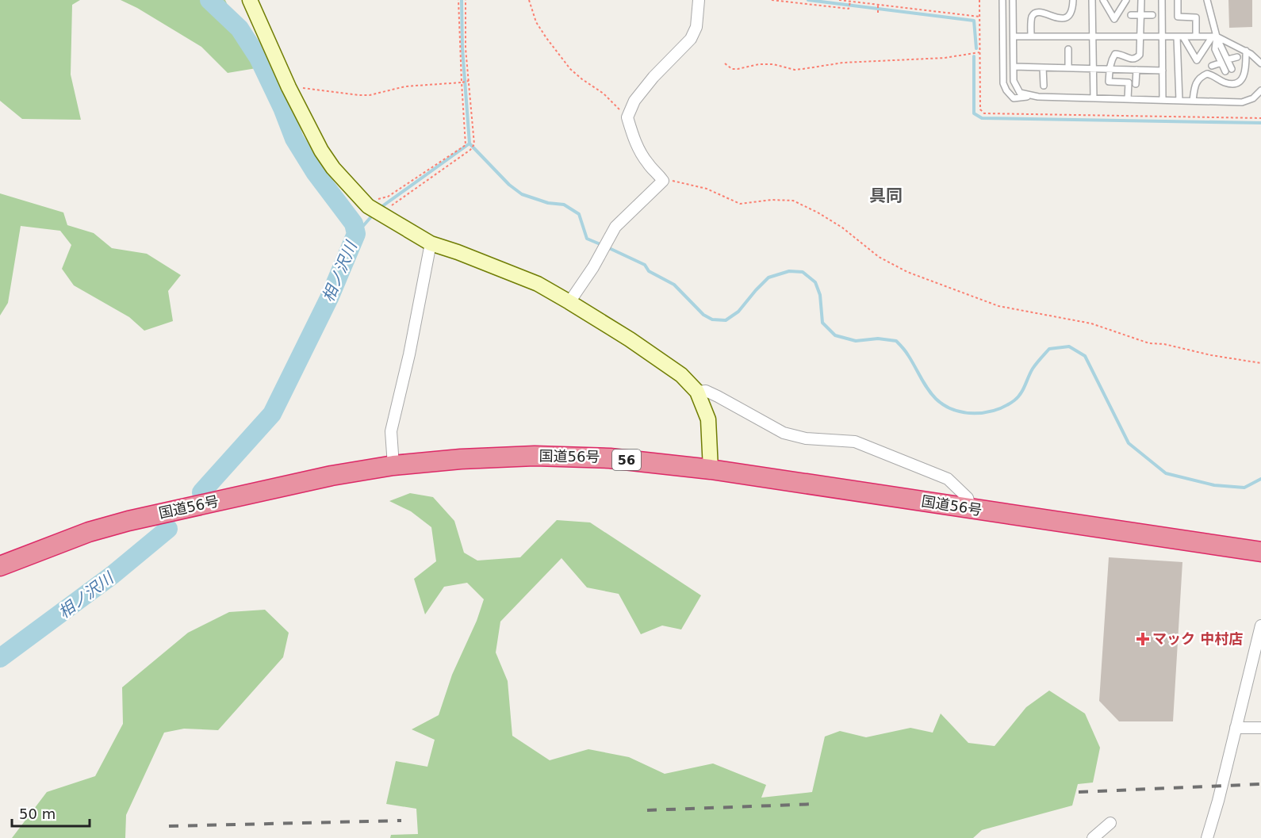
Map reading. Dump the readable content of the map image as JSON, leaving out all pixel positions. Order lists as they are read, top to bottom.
{
  "streets": {
    "highway": ["国道56号", "56"]
  },
  "districts": ["具同"],
  "water": ["相ノ沢川"],
  "places": {
    "health": ["マック 中村店"]
  },
  "scale_bar": "50 m"
}
